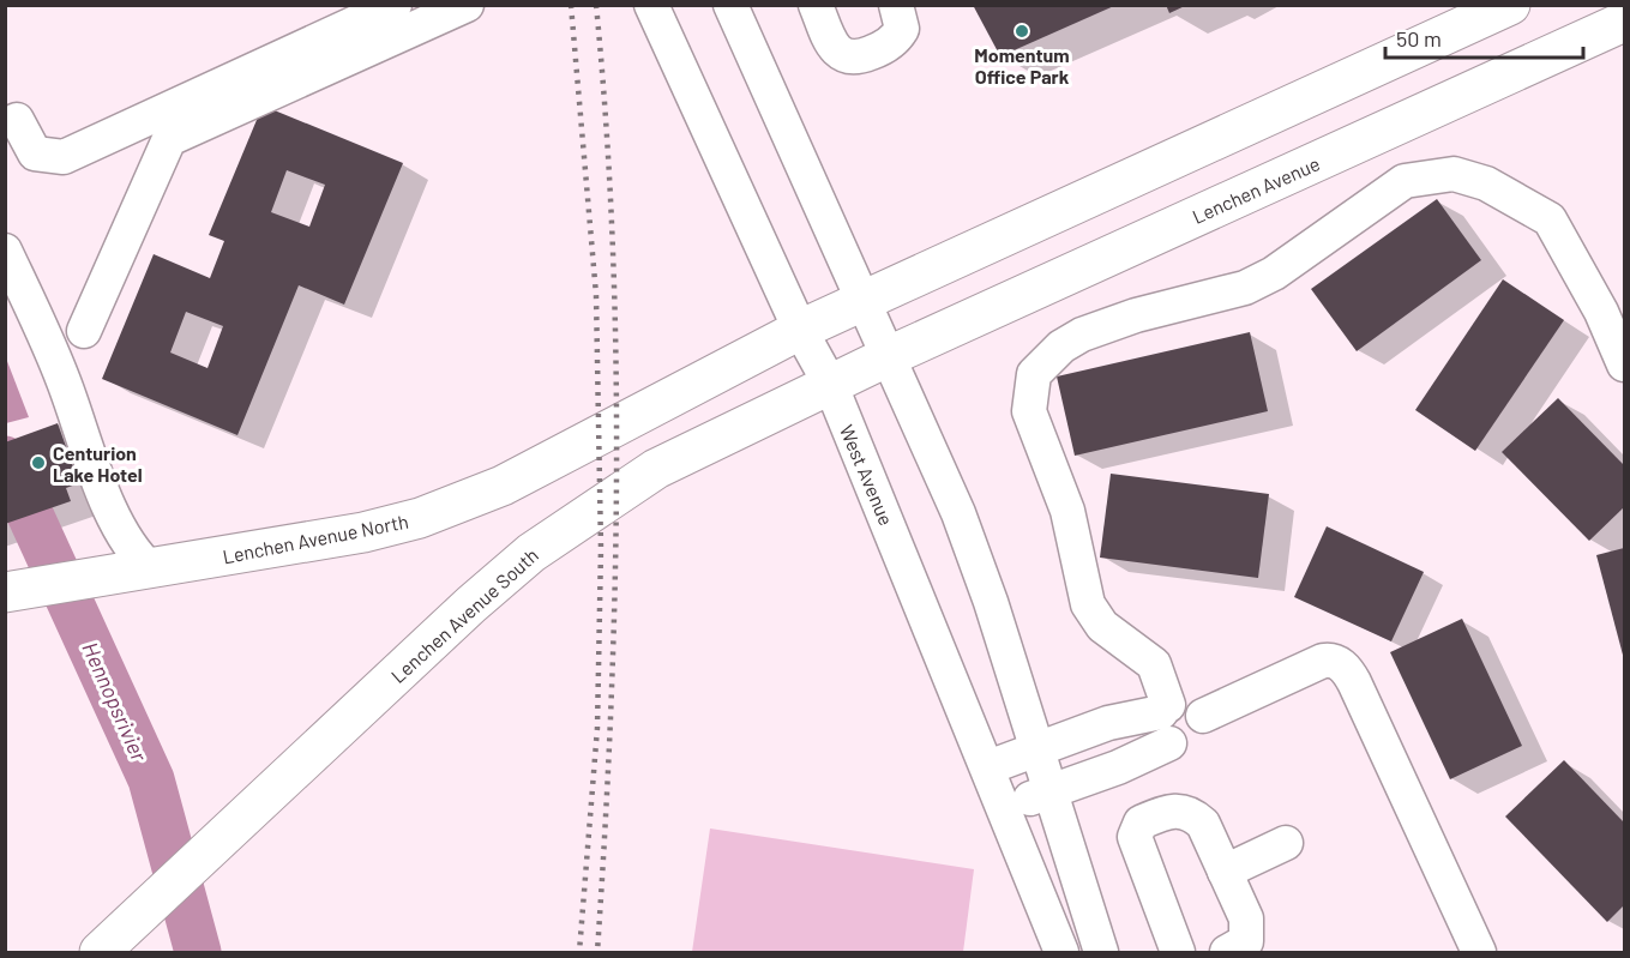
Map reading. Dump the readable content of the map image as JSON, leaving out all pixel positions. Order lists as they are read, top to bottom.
{
  "streets": {
    "main road": ["Lenchen Avenue", "Lenchen Avenue North", "Lenchen Avenue South"],
    "street": ["West Avenue"]
  },
  "crossings": [
    ["Lenchen Avenue", "Lenchen Avenue South"],
    ["West Avenue", "Lenchen Avenue North"],
    ["West Avenue", "Lenchen Avenue South"]
  ],
  "water": ["Hennopsrivier"],
  "places": ["Momentum Office Park", "Centurion Lake Hotel"],
  "scale_bar": "50 m"
}
